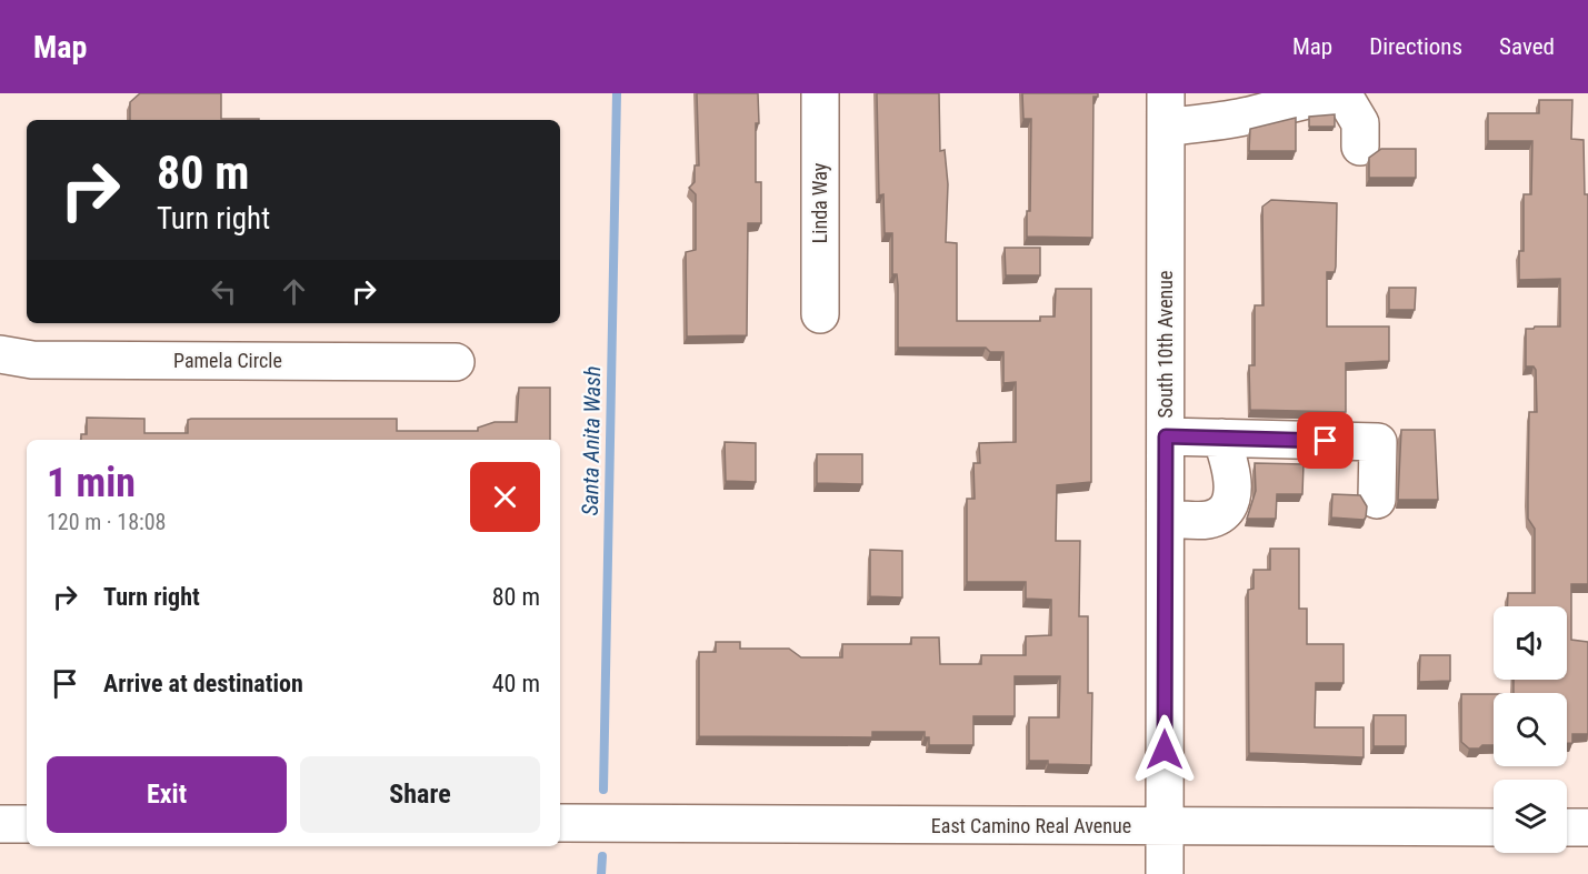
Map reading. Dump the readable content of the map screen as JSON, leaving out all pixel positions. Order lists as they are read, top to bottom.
{
  "streets": {
    "street": [
      "Linda Way",
      "South 10th Avenue",
      "Pamela Circle",
      "East Camino Real Avenue"
    ]
  },
  "crossings": [
    ["South 10th Avenue", "East Camino Real Avenue"]
  ],
  "water": ["Santa Anita Wash"],
  "page": {
    "header": "Map",
    "nav": ["Map", "Directions", "Saved"],
    "turn": ["80 m", "Turn right"],
    "heading": ["1 min", "120 m · 18:08"],
    "list": [
      {
        "name": "Turn right",
        "value": "80 m"
      },
      {
        "name": "Arrive at destination",
        "value": "40 m"
      }
    ],
    "buttons": ["Exit", "Share"]
  }
}
